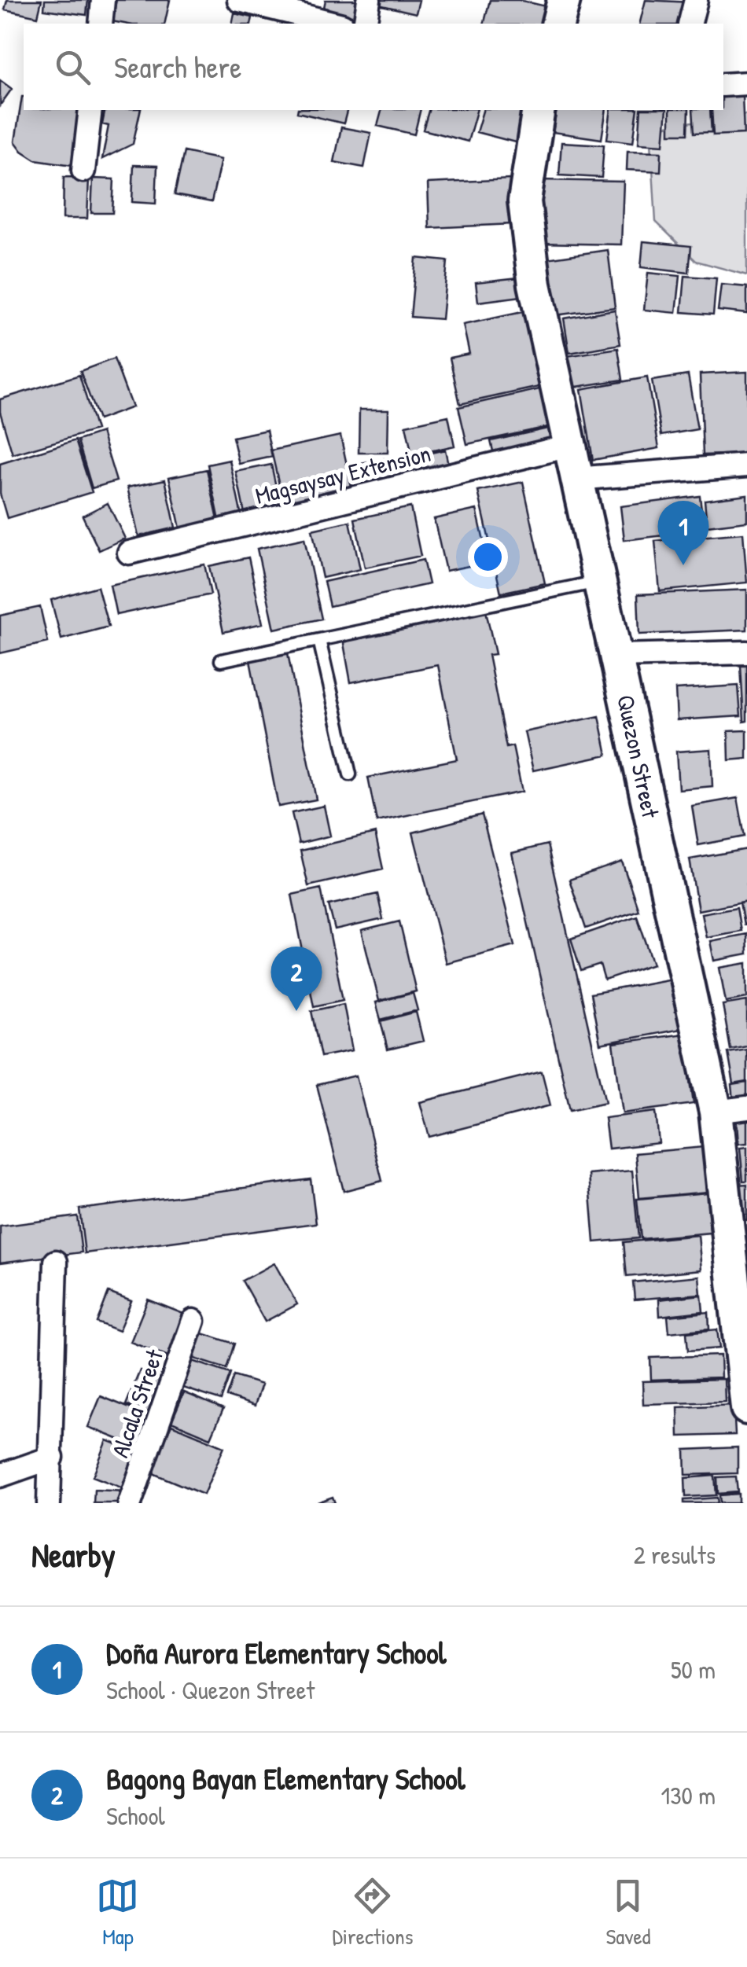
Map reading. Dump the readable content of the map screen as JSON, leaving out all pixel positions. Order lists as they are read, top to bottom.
{
  "streets": {
    "main road": ["Quezon Street"],
    "street": ["Magsaysay Extension", "Alcala Street"]
  },
  "crossings": [
    ["Magsaysay Extension", "Quezon Street"]
  ],
  "page": {
    "search": "Search here",
    "pins": ["1", "2"],
    "heading": ["Nearby", "2 results"],
    "list": [
      {
        "mark": "1",
        "name": "Doña Aurora Elementary School",
        "note": "School · Quezon Street",
        "value": "50 m"
      },
      {
        "mark": "2",
        "name": "Bagong Bayan Elementary School",
        "note": "School",
        "value": "130 m"
      }
    ],
    "nav": ["Map", "Directions", "Saved"]
  }
}
